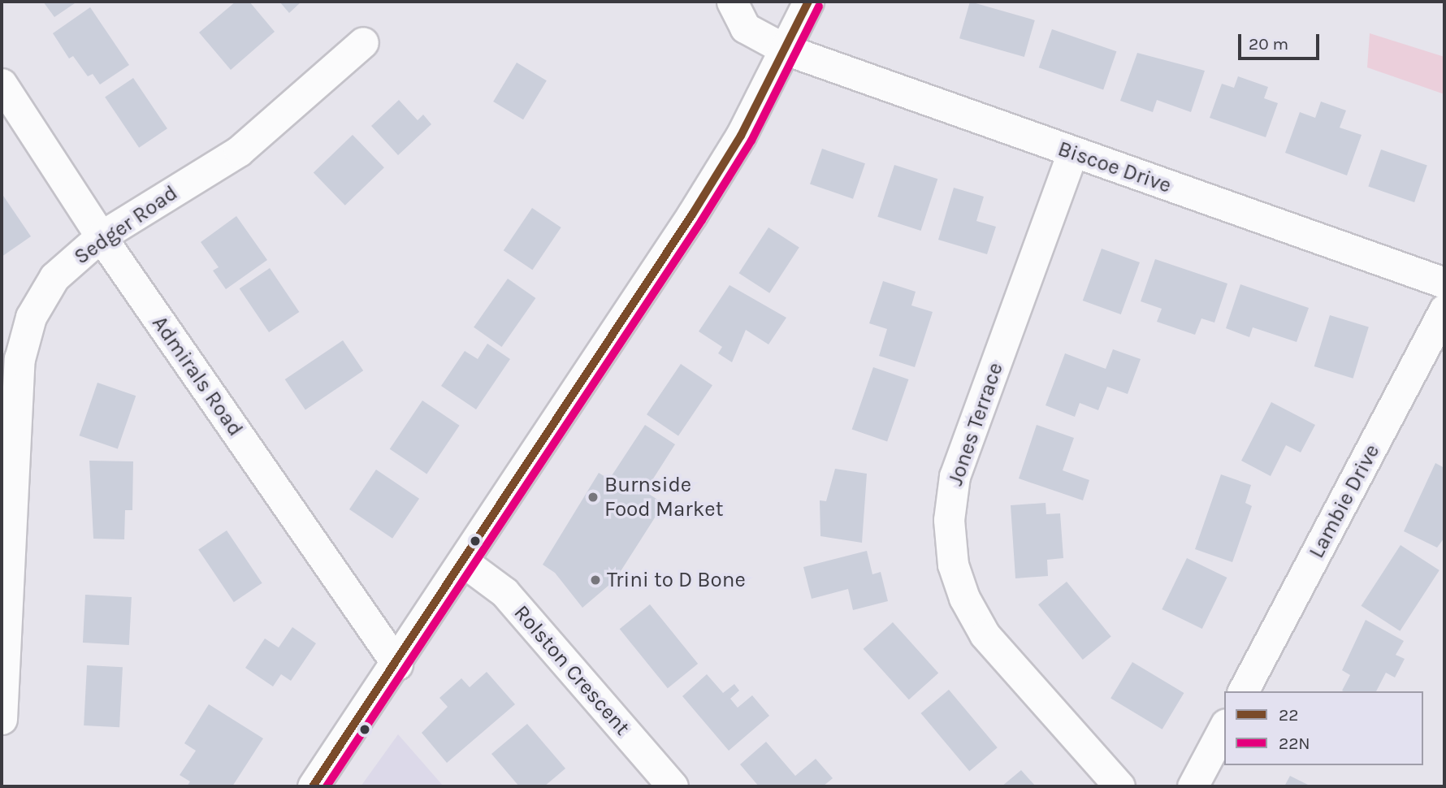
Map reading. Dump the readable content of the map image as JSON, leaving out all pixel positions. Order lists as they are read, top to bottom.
{
  "streets": {
    "street": [
      "Biscoe Drive",
      "Sedger Road",
      "Admirals Road",
      "Jones Terrace",
      "Lambie Drive",
      "Rolston Crescent"
    ]
  },
  "crossings": [
    ["Biscoe Drive", "Jones Terrace"],
    ["Sedger Road", "Admirals Road"]
  ],
  "places": ["Burnside Food Market", "Trini to D Bone"],
  "lines": ["transit line 22", "transit line 22N"],
  "legend": ["22", "22N"],
  "scale_bar": "20 m"
}
